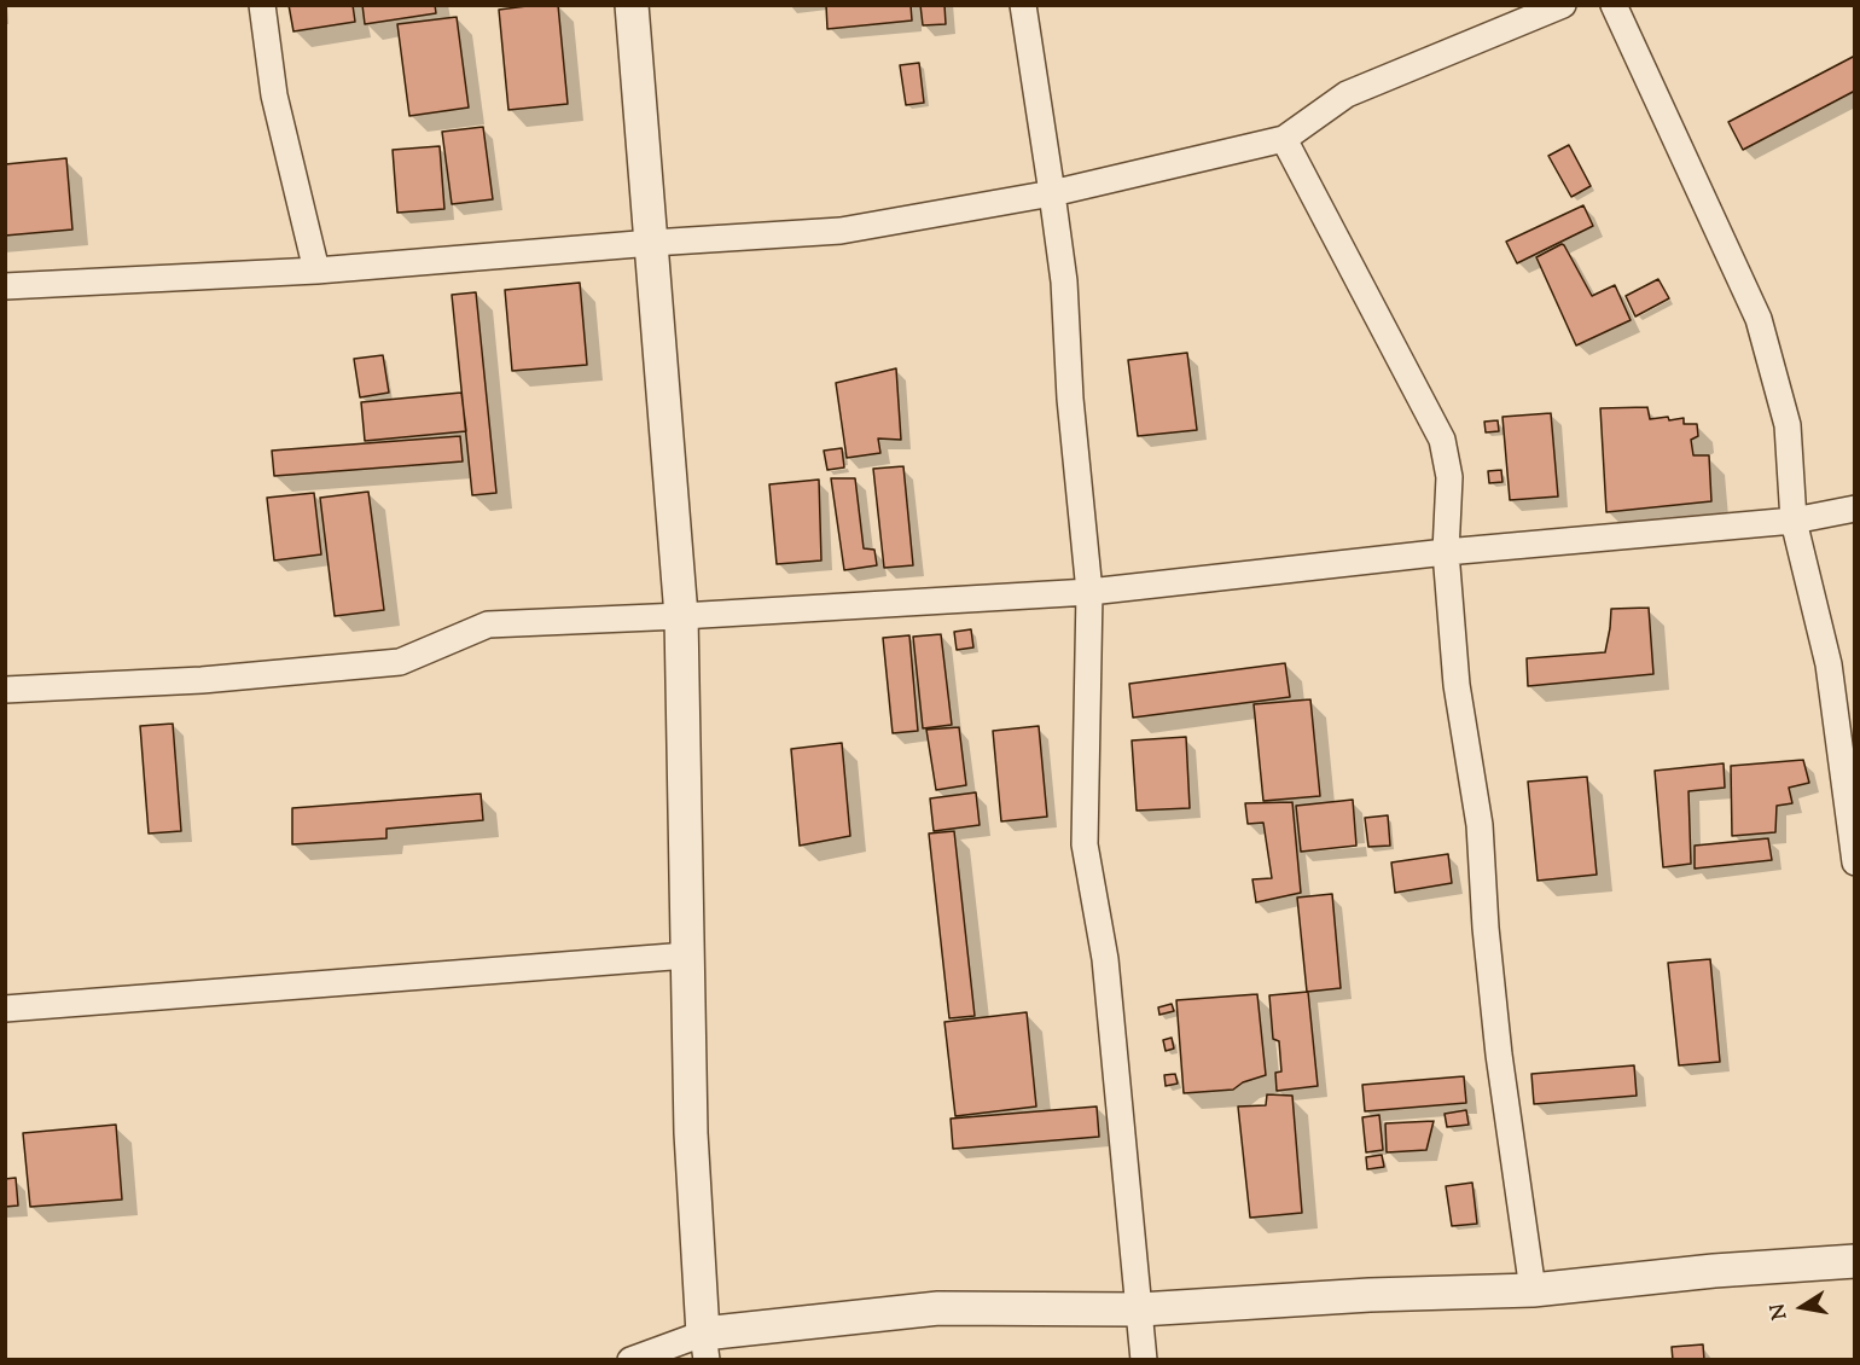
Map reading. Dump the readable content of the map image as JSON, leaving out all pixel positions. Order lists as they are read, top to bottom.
{
  "north": "left"
}
